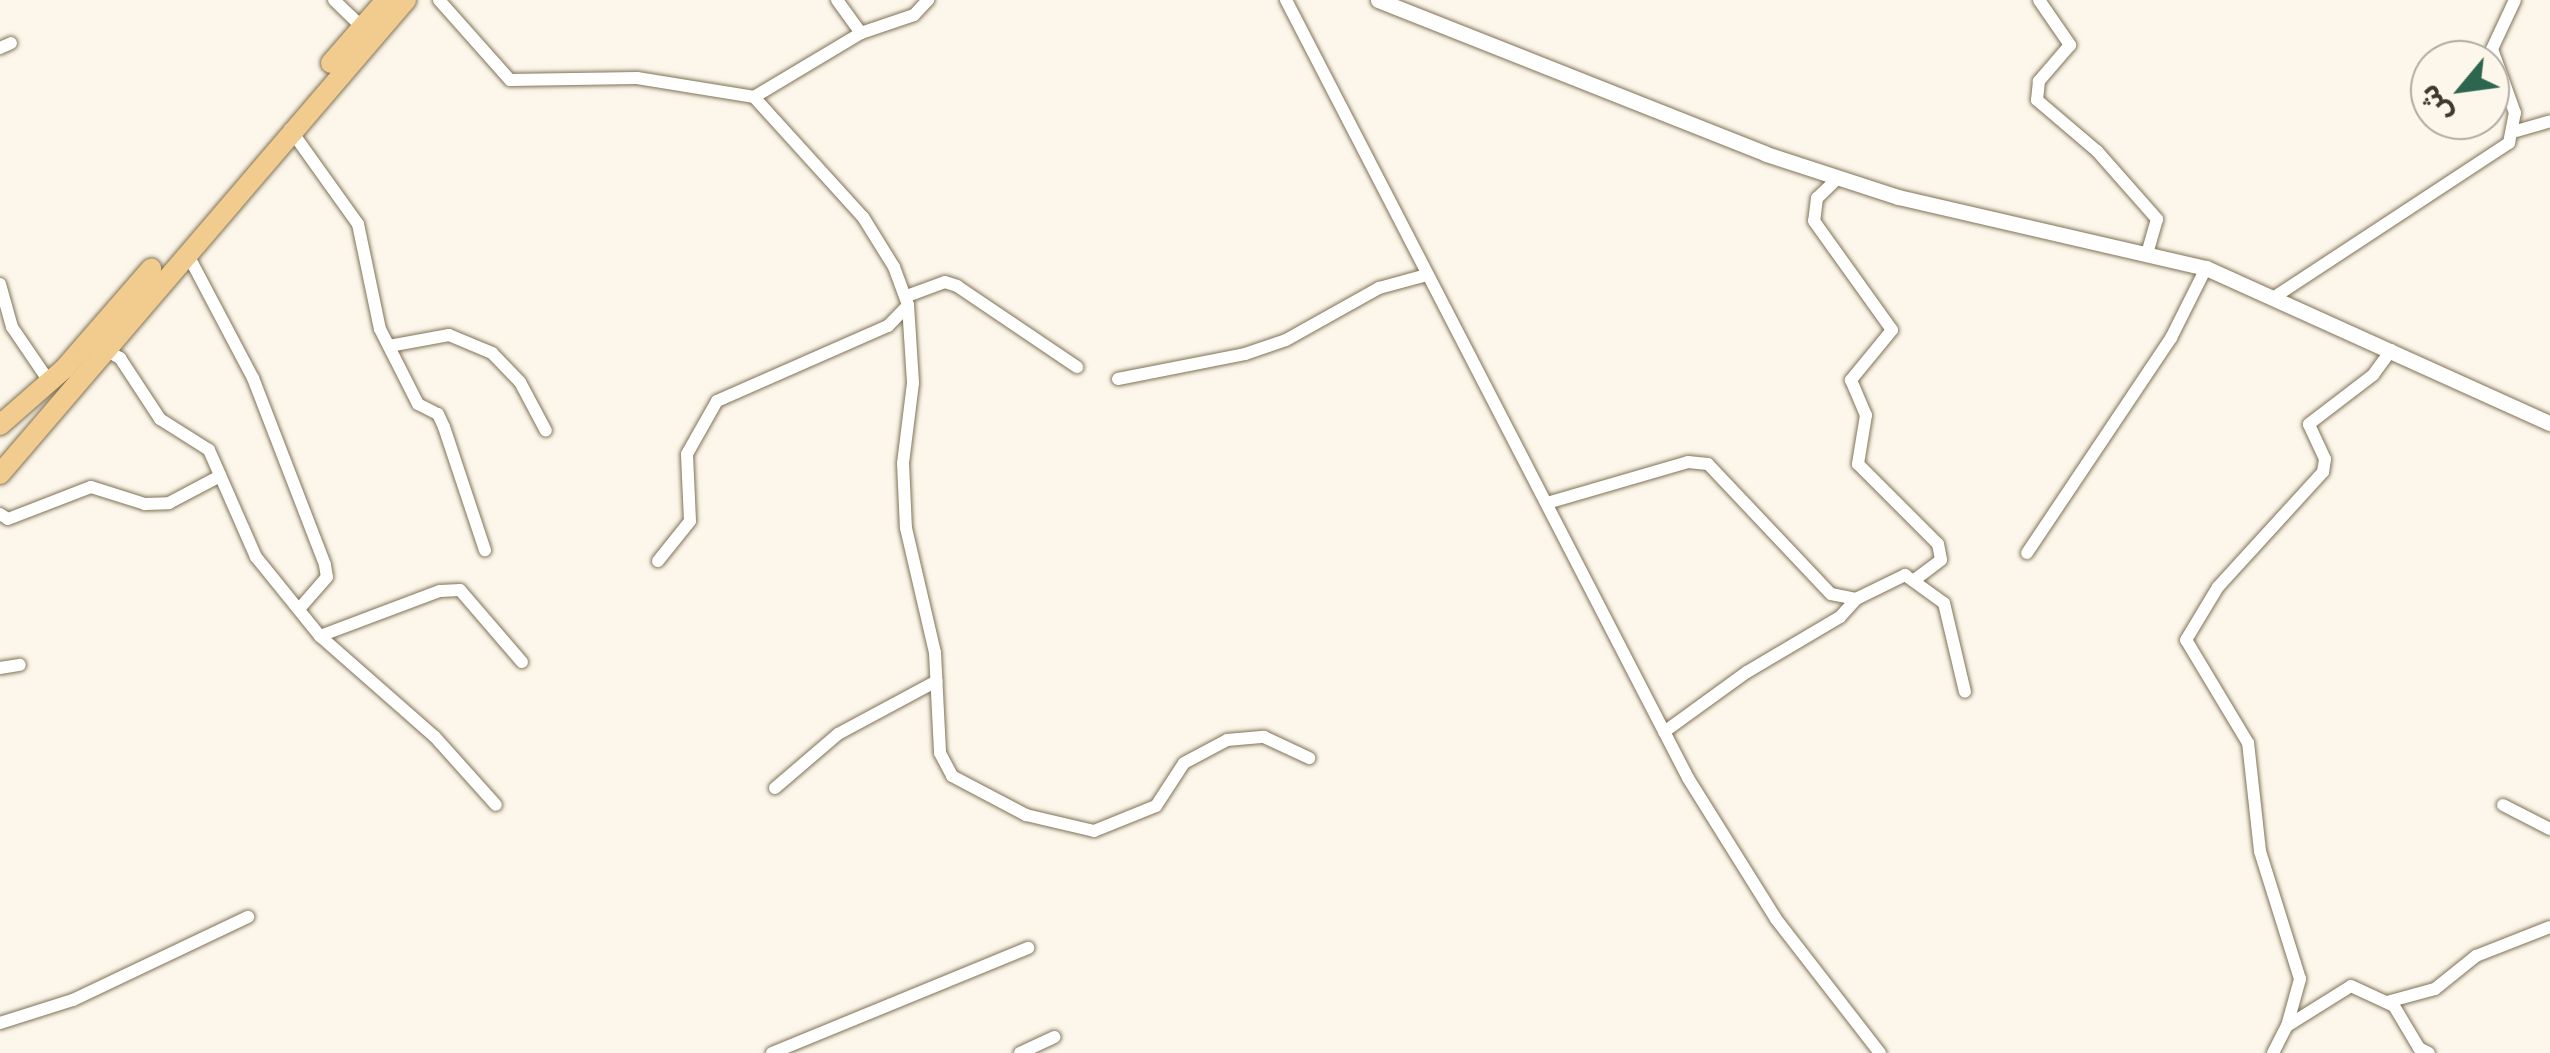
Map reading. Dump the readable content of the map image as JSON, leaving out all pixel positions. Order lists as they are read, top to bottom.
{
  "north": "bottom left"
}
